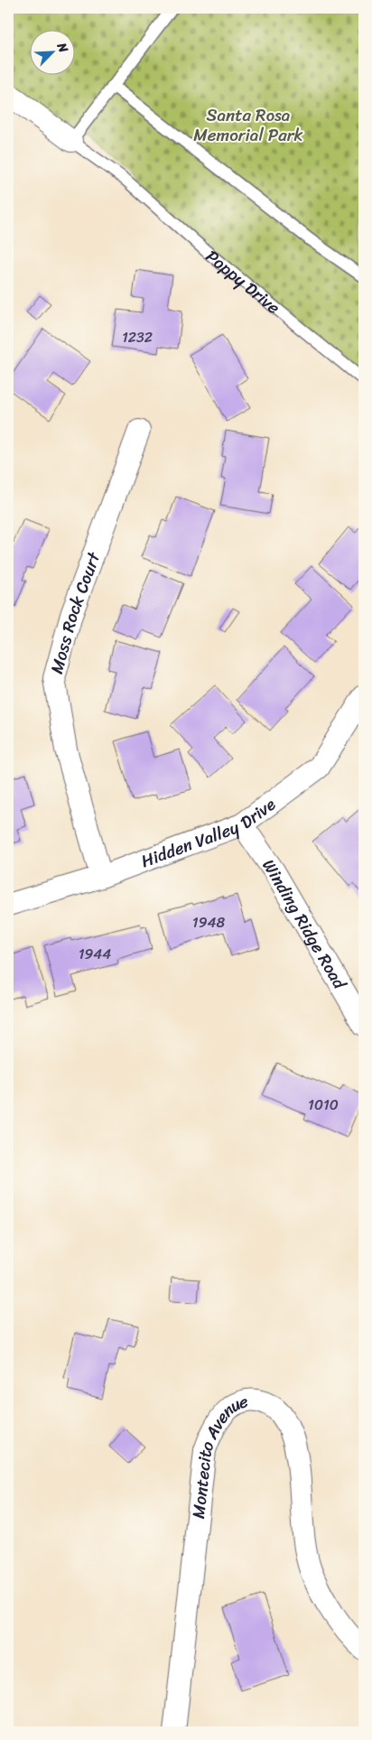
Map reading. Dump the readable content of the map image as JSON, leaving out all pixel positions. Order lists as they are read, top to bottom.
{
  "streets": {
    "street": [
      "Moss Rock Court",
      "Hidden Valley Drive",
      "Winding Ridge Road",
      "Montecito Avenue"
    ],
    "lane": ["Poppy Drive"]
  },
  "crossings": [
    ["Moss Rock Court", "Hidden Valley Drive"],
    ["Hidden Valley Drive", "Winding Ridge Road"]
  ],
  "parks": ["Santa Rosa Memorial Park"],
  "house_numbers": [
    "1232",
    "1948",
    "1944",
    "1010"
  ],
  "north": "top right"
}
